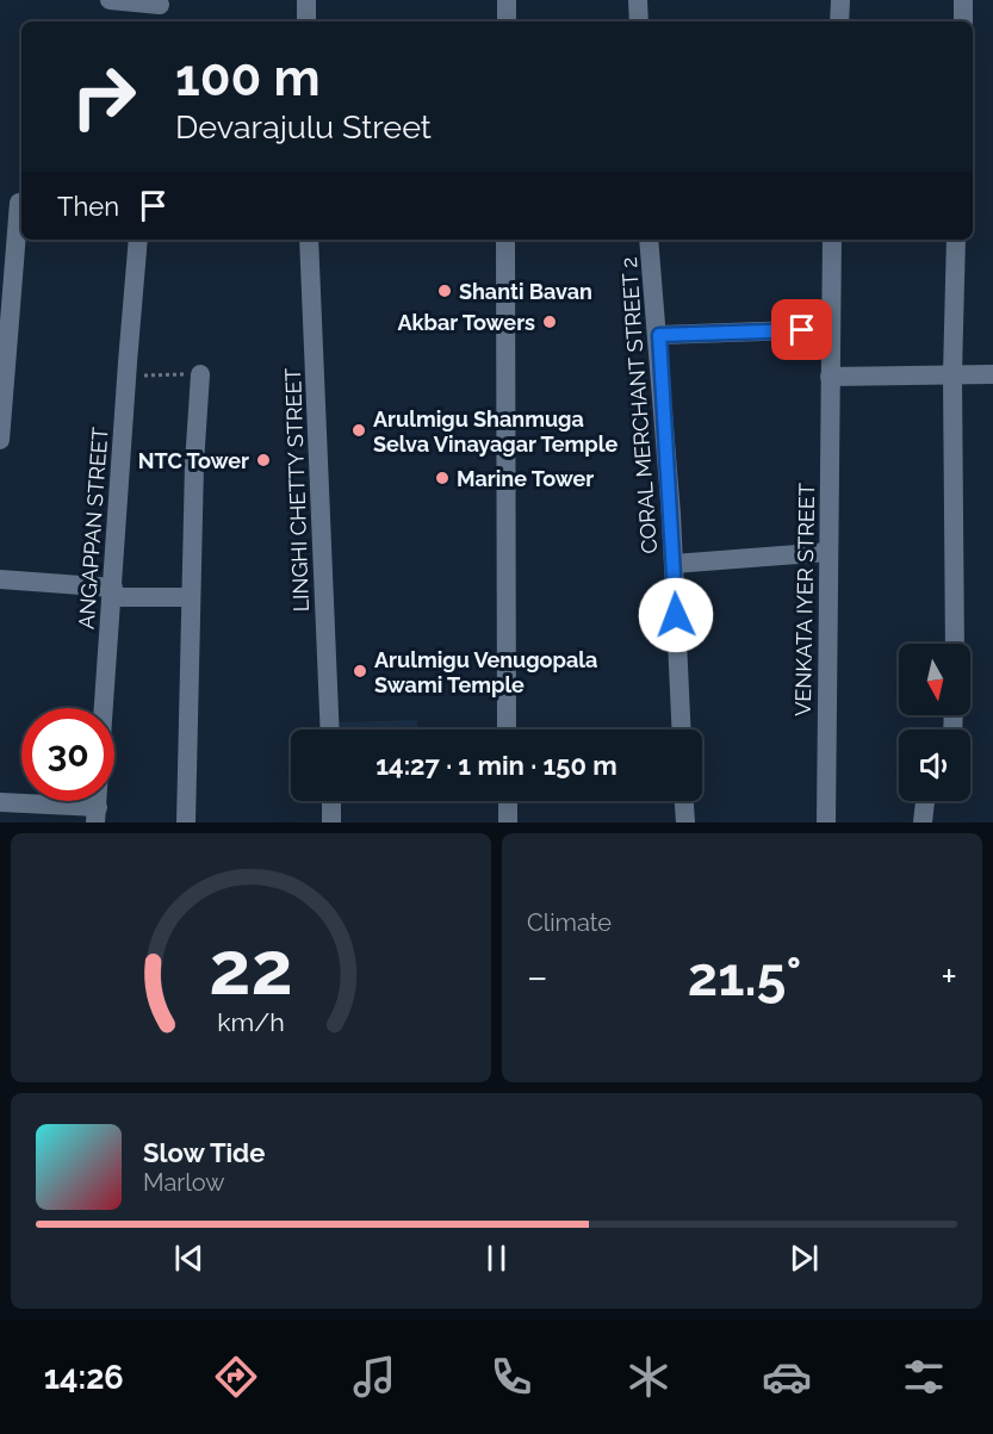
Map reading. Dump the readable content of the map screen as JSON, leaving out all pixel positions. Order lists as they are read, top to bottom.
{
  "streets": {
    "street": [
      "CORAL MERCHANT STREET 2",
      "LINGHI CHETTY STREET",
      "ANGAPPAN STREET",
      "VENKATA IYER STREET"
    ]
  },
  "places": [
    "Shanti Bavan",
    "Akbar Towers",
    "Arulmigu Shanmuga Selva Vinayagar Temple",
    "NTC Tower",
    "Marine Tower",
    "Arulmigu Venugopala Swami Temple"
  ],
  "north": "bottom",
  "page": {
    "turn": ["100 m", "Devarajulu Street"],
    "then": "Then",
    "limit": "30",
    "trip": "14:27 · 1 min · 150 m",
    "tile": "Climate",
    "heat": ["−", "21.5°", "+"],
    "song": ["Slow Tide", "Marlow"],
    "tabs": "14:26",
    "gauge": ["22", "km/h"]
  }
}
